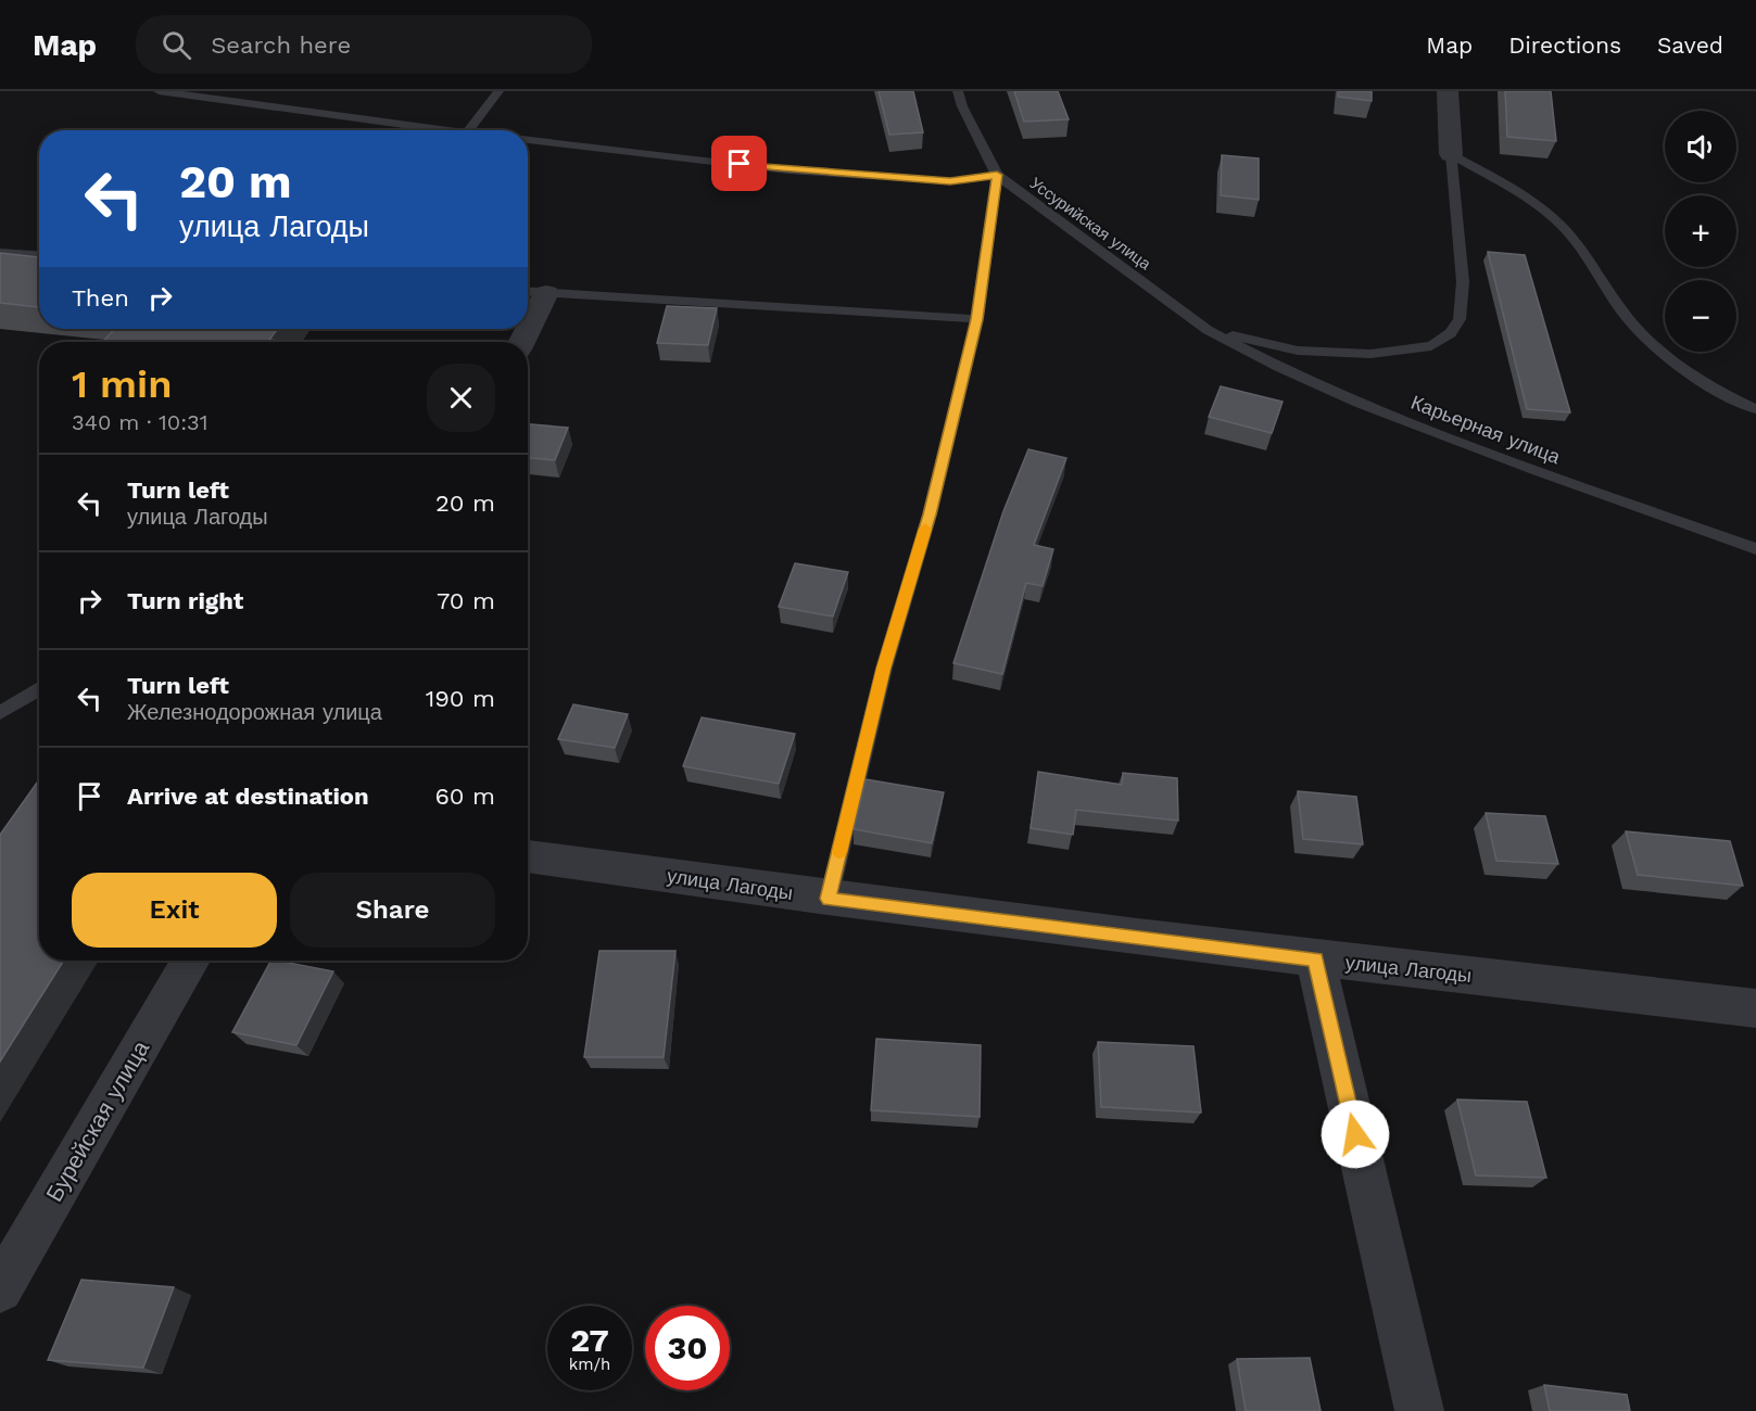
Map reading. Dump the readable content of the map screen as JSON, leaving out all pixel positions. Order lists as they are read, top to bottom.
{
  "streets": {
    "street": ["улица Лагоды", "Бурейская улица"],
    "lane": ["Уссурийская улица", "Карьерная улица"]
  },
  "crossings": [
    ["Уссурийская улица", "Карьерная улица"]
  ],
  "page": {
    "header": "Map",
    "search": "Search here",
    "nav": ["Map", "Directions", "Saved"],
    "map_buttons": ["+", "−"],
    "turn": ["20 m", "улица Лагоды"],
    "then": "Then",
    "heading": ["1 min", "340 m · 10:31"],
    "list": [
      {
        "name": "Turn left",
        "note": "улица Лагоды",
        "value": "20 m"
      },
      {
        "name": "Turn right",
        "value": "70 m"
      },
      {
        "name": "Turn left",
        "note": "Железнодорожная улица",
        "value": "190 m"
      },
      {
        "name": "Arrive at destination",
        "value": "60 m"
      }
    ],
    "buttons": ["Exit", "Share"],
    "speed": "27 km/h",
    "limit": "30"
  }
}
